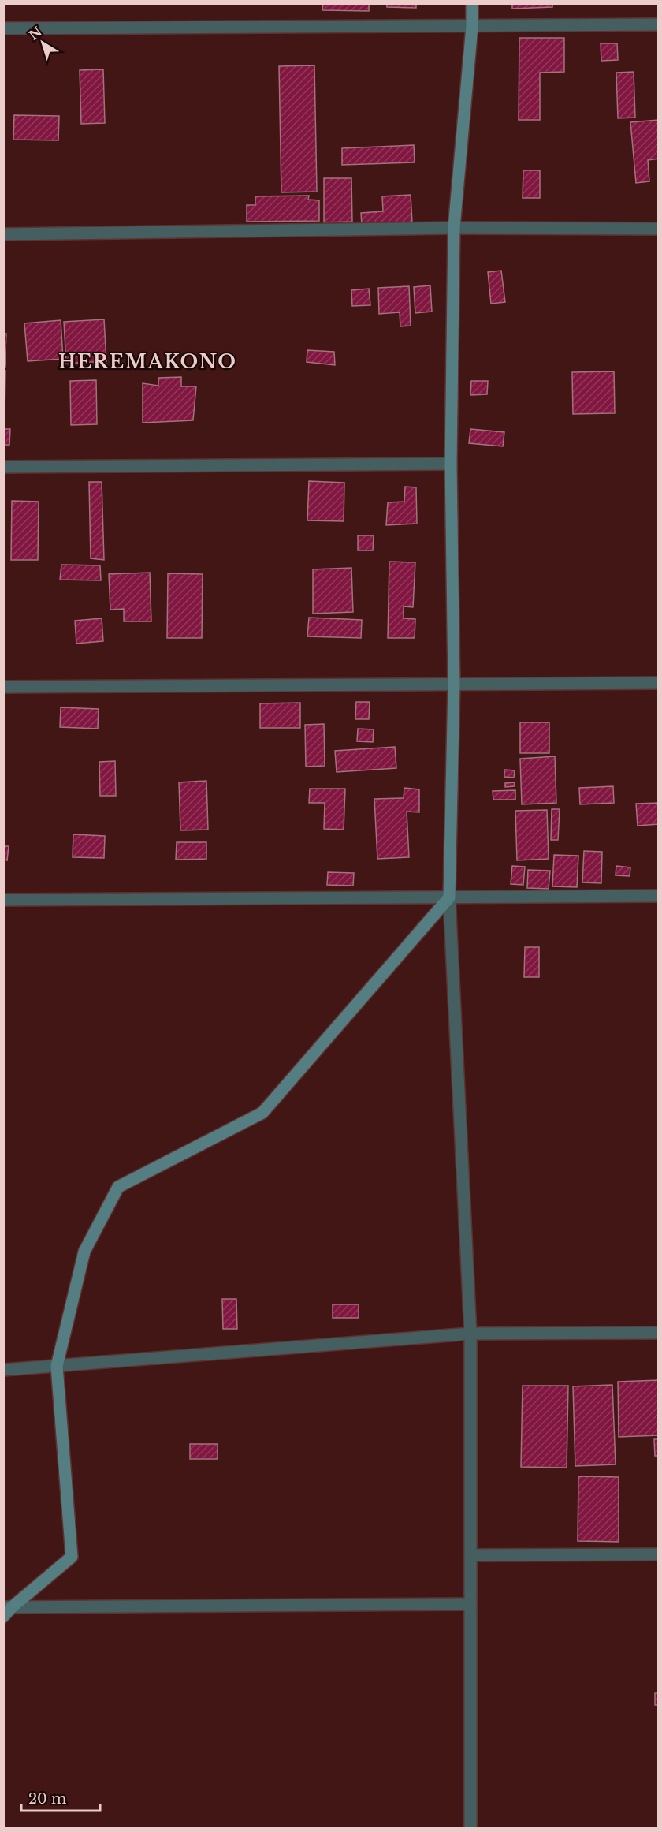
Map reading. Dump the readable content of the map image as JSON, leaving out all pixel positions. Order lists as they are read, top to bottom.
{
  "districts": ["HEREMAKONO"],
  "scale_bar": "20 m",
  "north": "top left"
}
